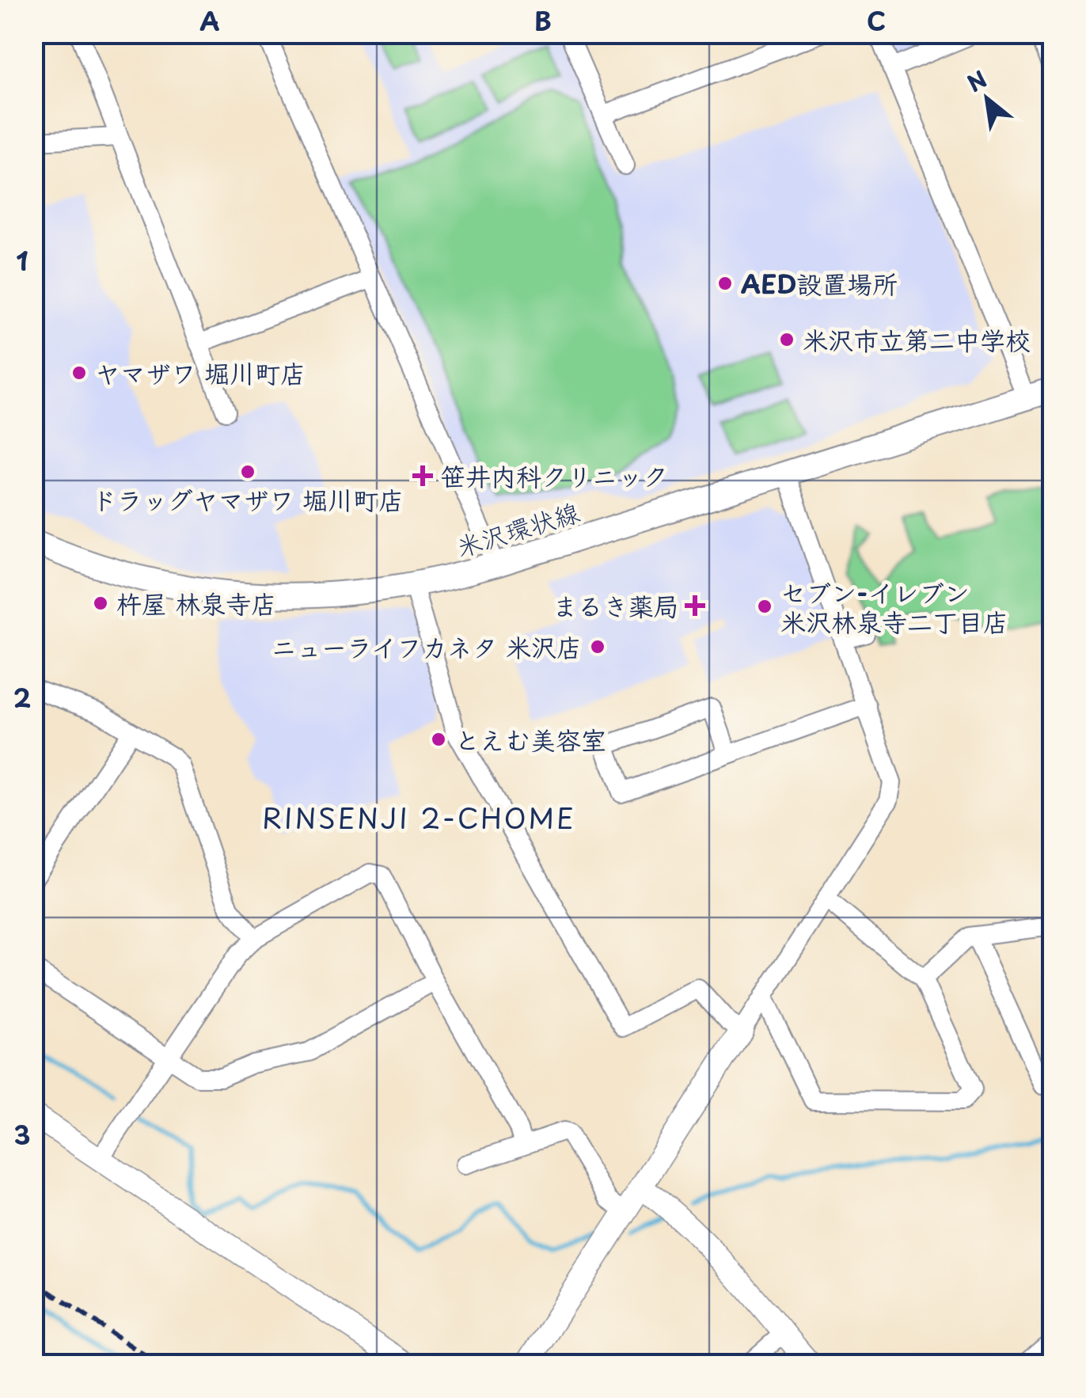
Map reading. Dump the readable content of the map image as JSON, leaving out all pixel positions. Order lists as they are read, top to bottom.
{
  "streets": {
    "main road": ["米沢環状線"]
  },
  "districts": ["RINSENJI 2-CHOME"],
  "places": {
    "other": [
      "AED設置場所",
      "米沢市立第二中学校",
      "ヤマザワ 堀川町店",
      "ドラッグヤマザワ 堀川町店",
      "杵屋 林泉寺店",
      "セブン-イレブン 米沢林泉寺二丁目店",
      "ニューライフカネタ 米沢店",
      "とえむ美容室"
    ],
    "health": ["笹井内科クリニック", "まるき薬局"]
  },
  "north": "top left",
  "grid": {
    "columns": ["A", "B", "C"],
    "rows": ["1", "2", "3"]
  }
}
